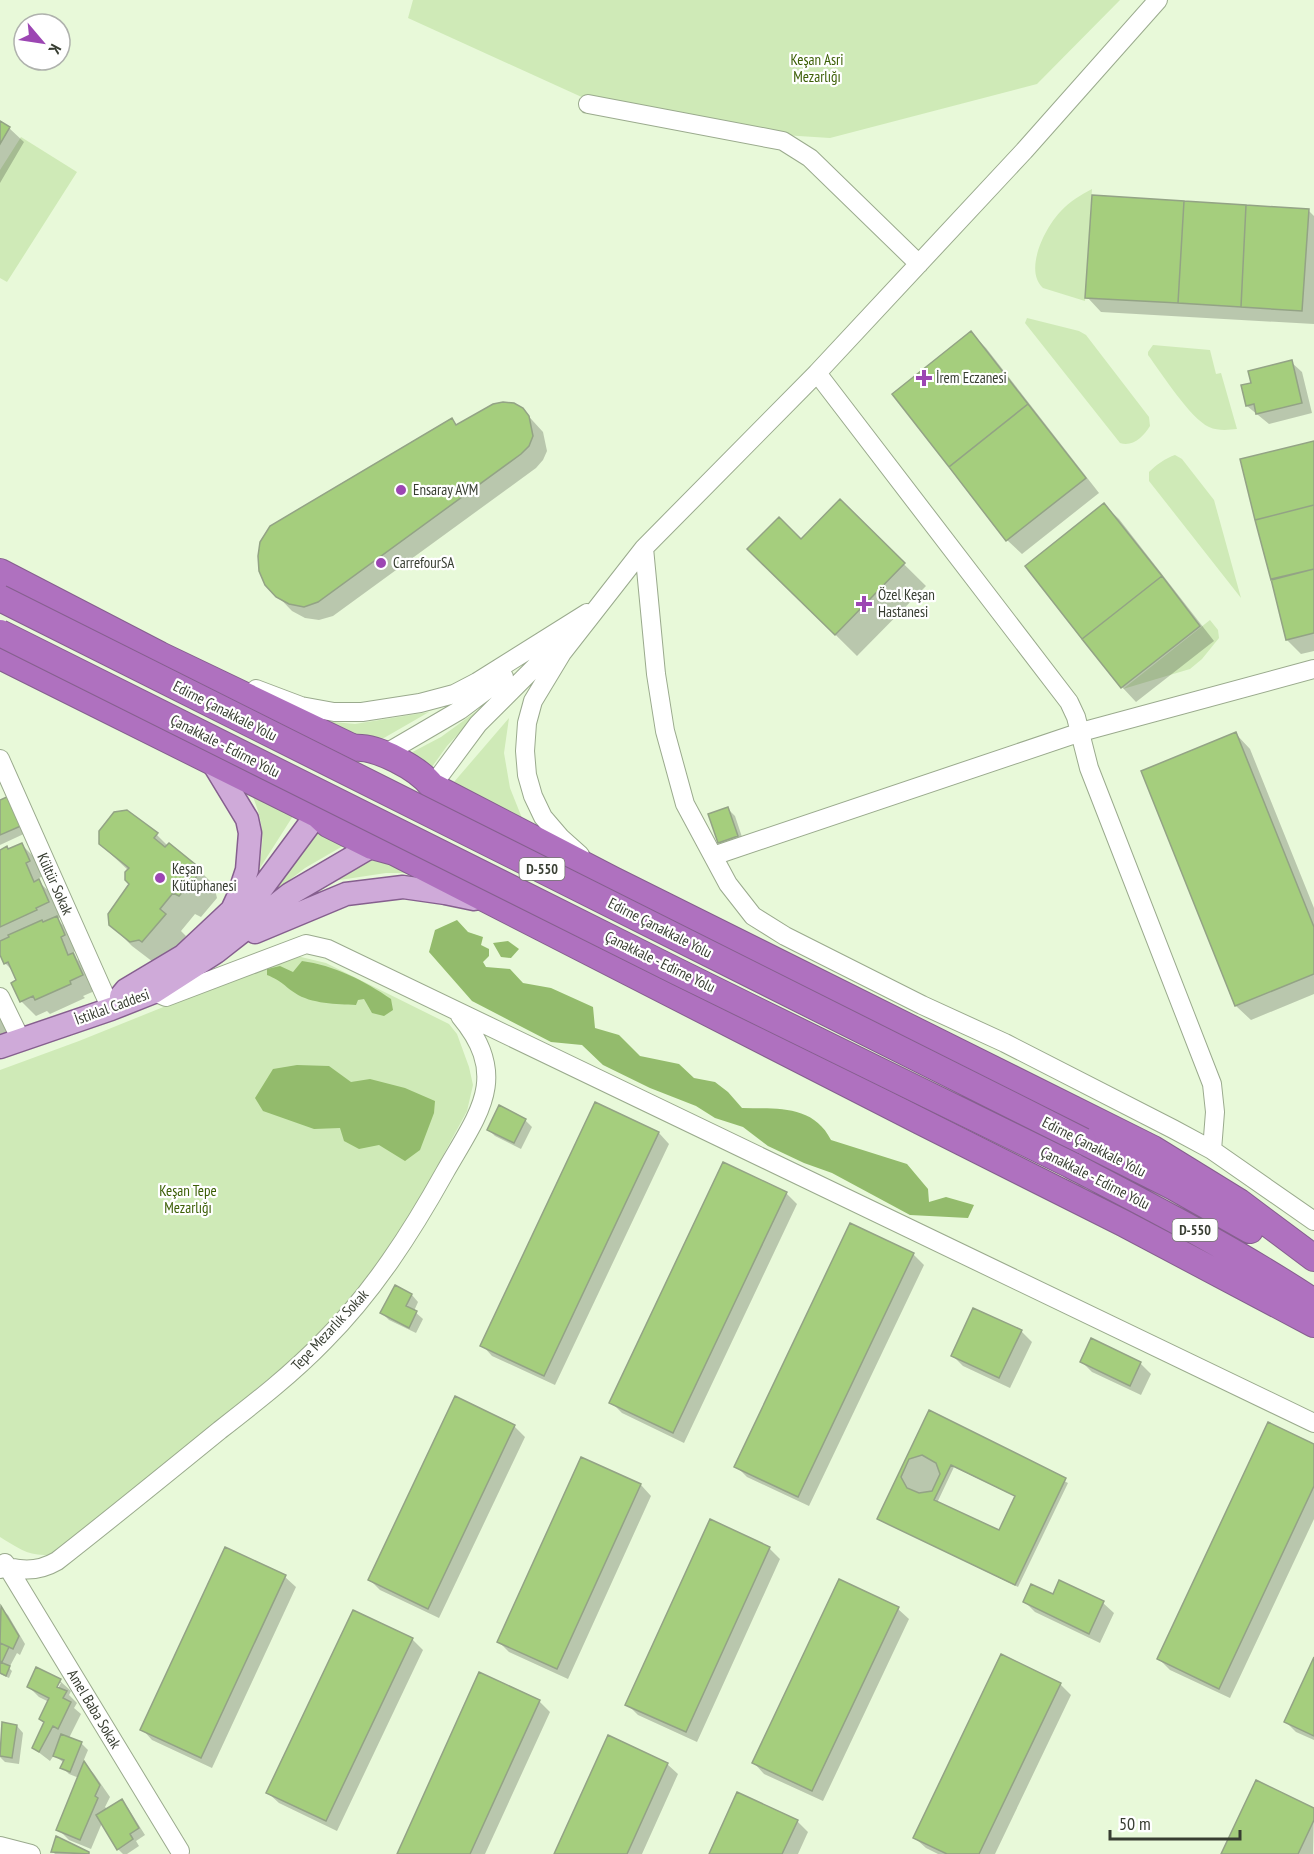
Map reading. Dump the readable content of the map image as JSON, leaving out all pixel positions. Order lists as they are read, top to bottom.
{
  "streets": {
    "highway": ["Edirne Çanakkale Yolu", "Çanakkale - Edirne Yolu", "D-550"],
    "main road": ["İstiklal Caddesi"],
    "street": ["Kültür Sokak", "Tepe Mezarlık Sokak", "Amel Baba Sokak"]
  },
  "crossings": [
    ["Kültür Sokak", "İstiklal Caddesi"],
    ["Tepe Mezarlık Sokak", "Amel Baba Sokak"]
  ],
  "parks": ["Keşan Asri Mezarlığı", "Keşan Tepe Mezarlığı"],
  "places": {
    "health": ["İrem Eczanesi", "Özel Keşan Hastanesi"],
    "other": ["Ensaray AVM", "CarrefourSA", "Keşan Kütüphanesi"]
  },
  "scale_bar": "50 m",
  "north": "bottom right"
}
